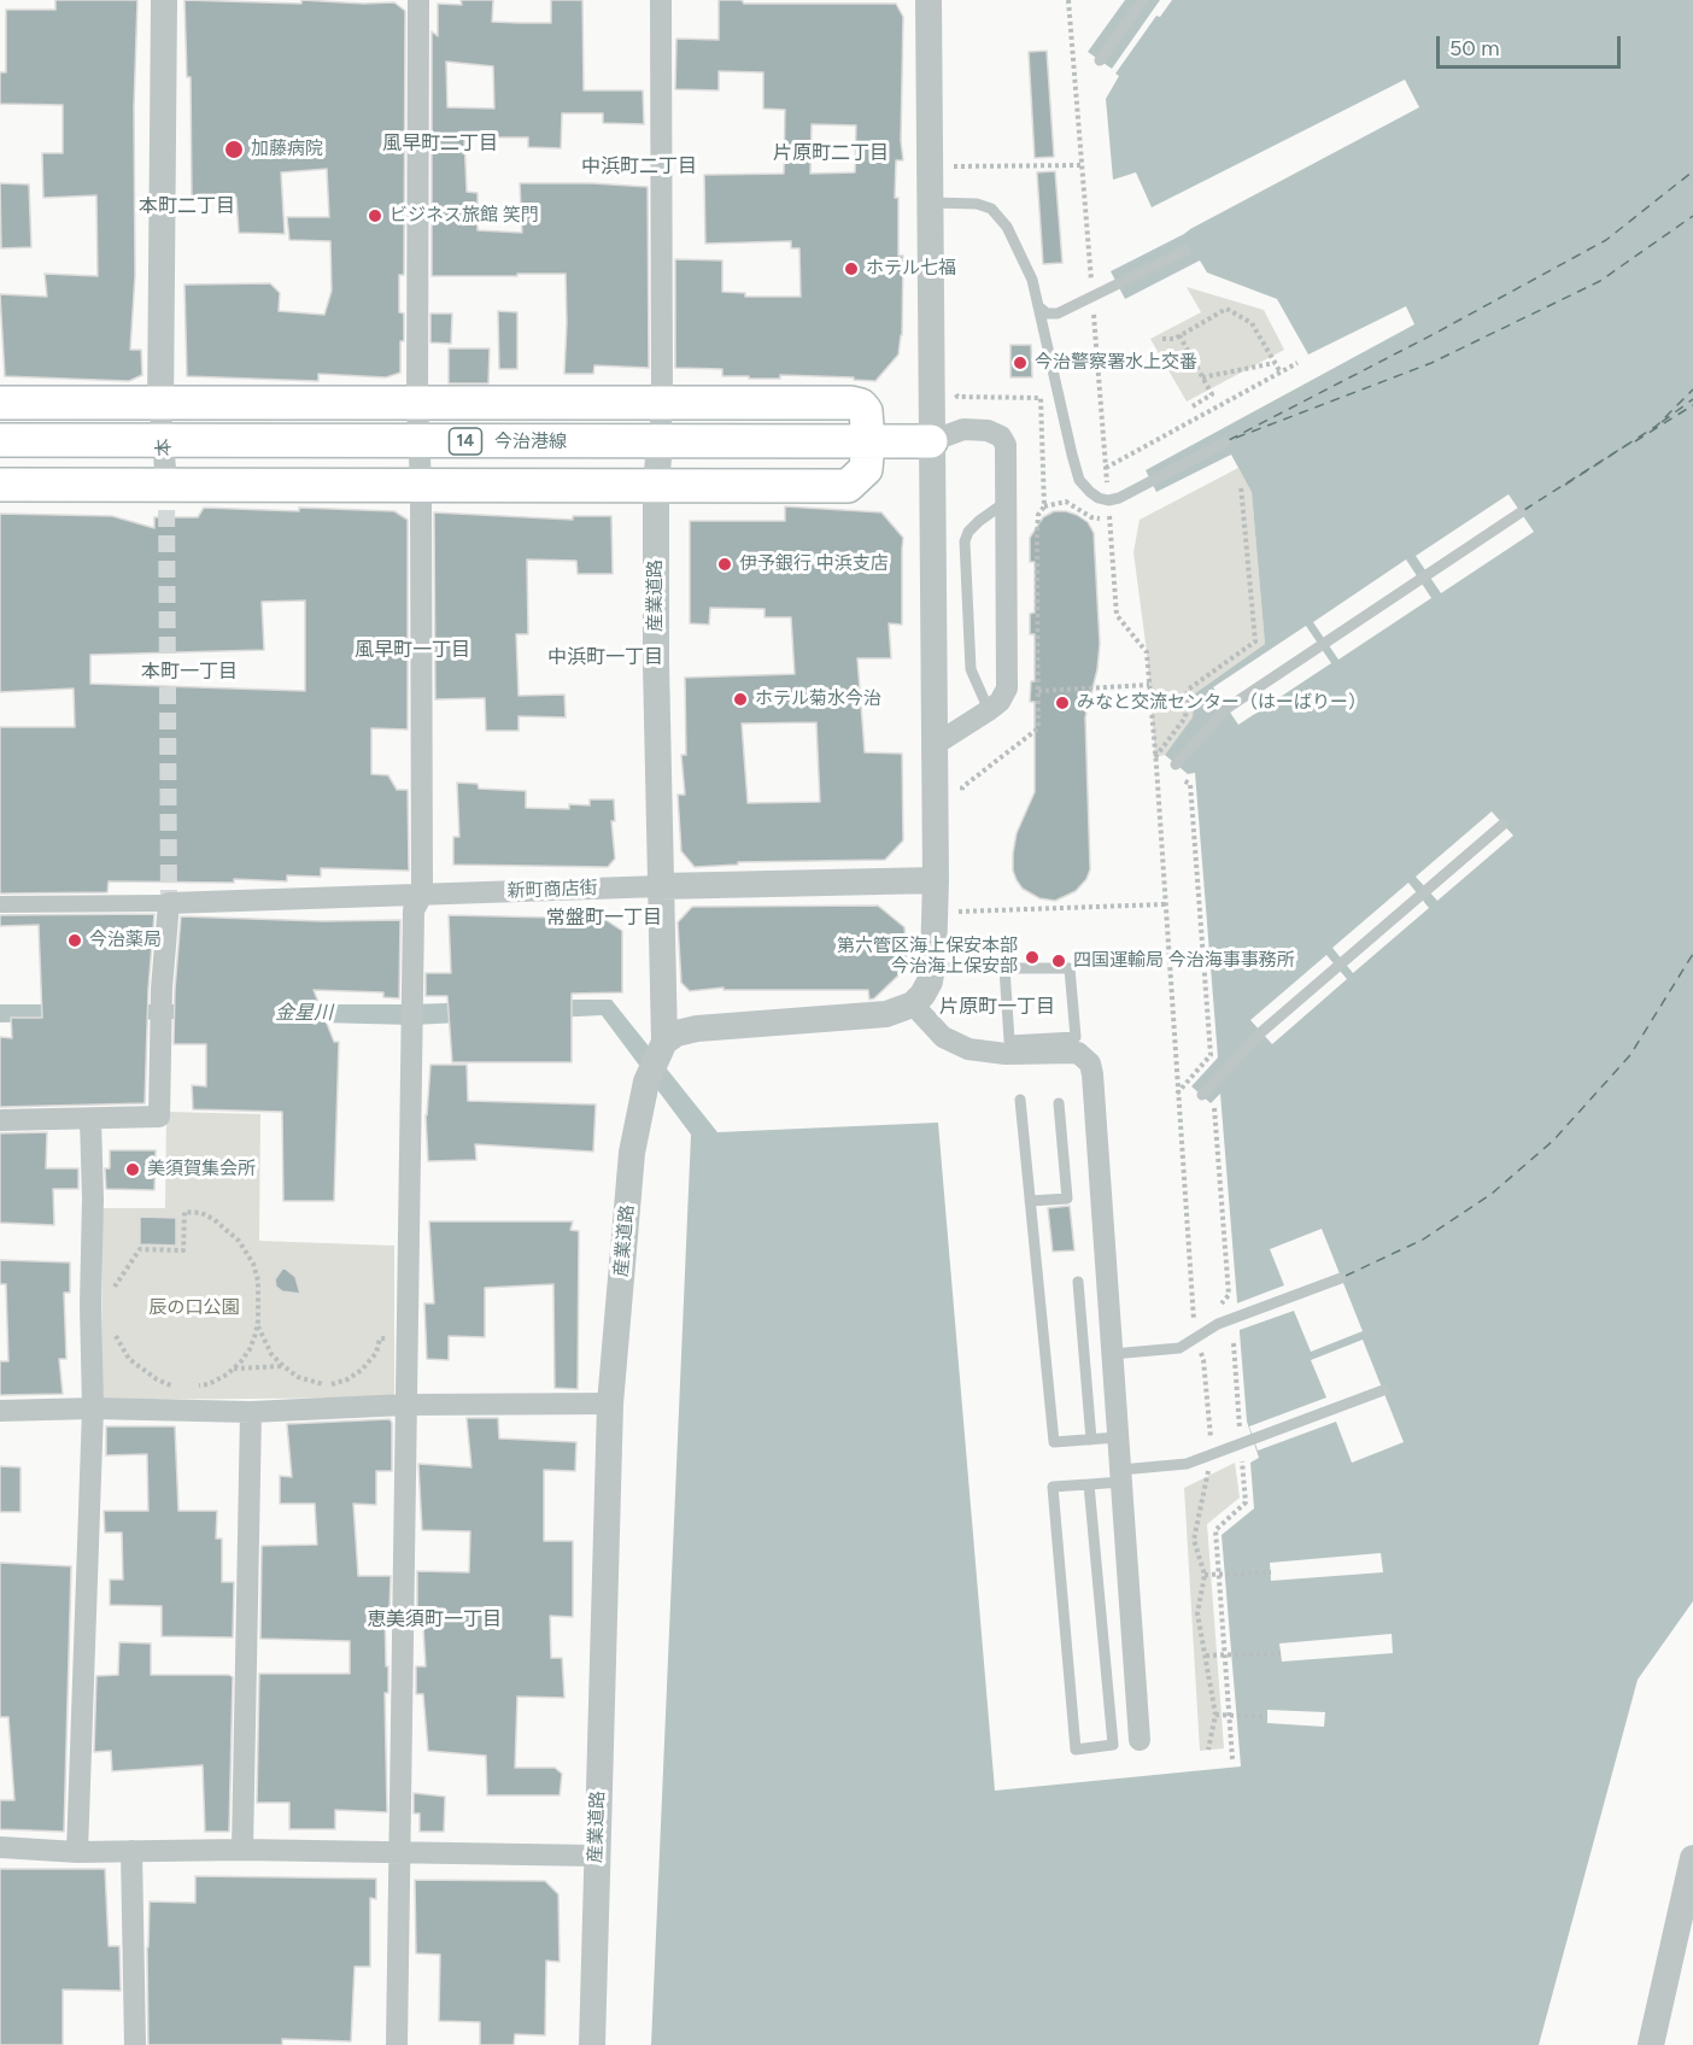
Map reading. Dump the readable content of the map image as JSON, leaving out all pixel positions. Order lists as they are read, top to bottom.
{
  "streets": {
    "main road": ["14", "今治港線"],
    "street": ["本", "産業道路", "新町商店街"]
  },
  "crossings": [
    ["今治港線", "本"],
    ["今治港線", "産業道路"],
    ["産業道路", "新町商店街"]
  ],
  "districts": [
    "風早町二丁目",
    "片原町二丁目",
    "中浜町二丁目",
    "本町二丁目",
    "風早町一丁目",
    "中浜町一丁目",
    "本町一丁目",
    "常盤町一丁目",
    "片原町一丁目",
    "恵美須町一丁目"
  ],
  "water": ["金星川"],
  "parks": ["辰の口公園"],
  "places": [
    "加藤病院",
    "ビジネス旅館 笑門",
    "ホテル七福",
    "今治警察署水上交番",
    "伊予銀行 中浜支店",
    "ホテル菊水今治",
    "みなと交流センター（はーばりー）",
    "今治薬局",
    "第六管区海上保安本部 今治海上保安部",
    "四国運輸局 今治海事事務所",
    "美須賀集会所"
  ],
  "scale_bar": "50 m"
}
